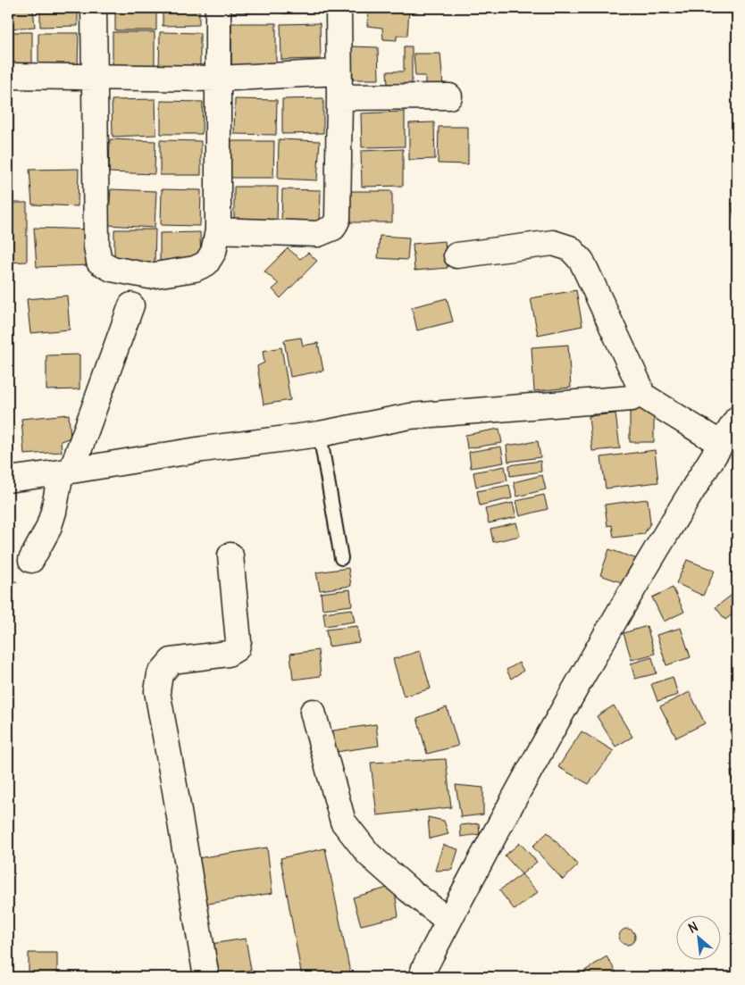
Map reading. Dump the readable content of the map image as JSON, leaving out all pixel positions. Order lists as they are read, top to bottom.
{
  "north": "top left"
}
